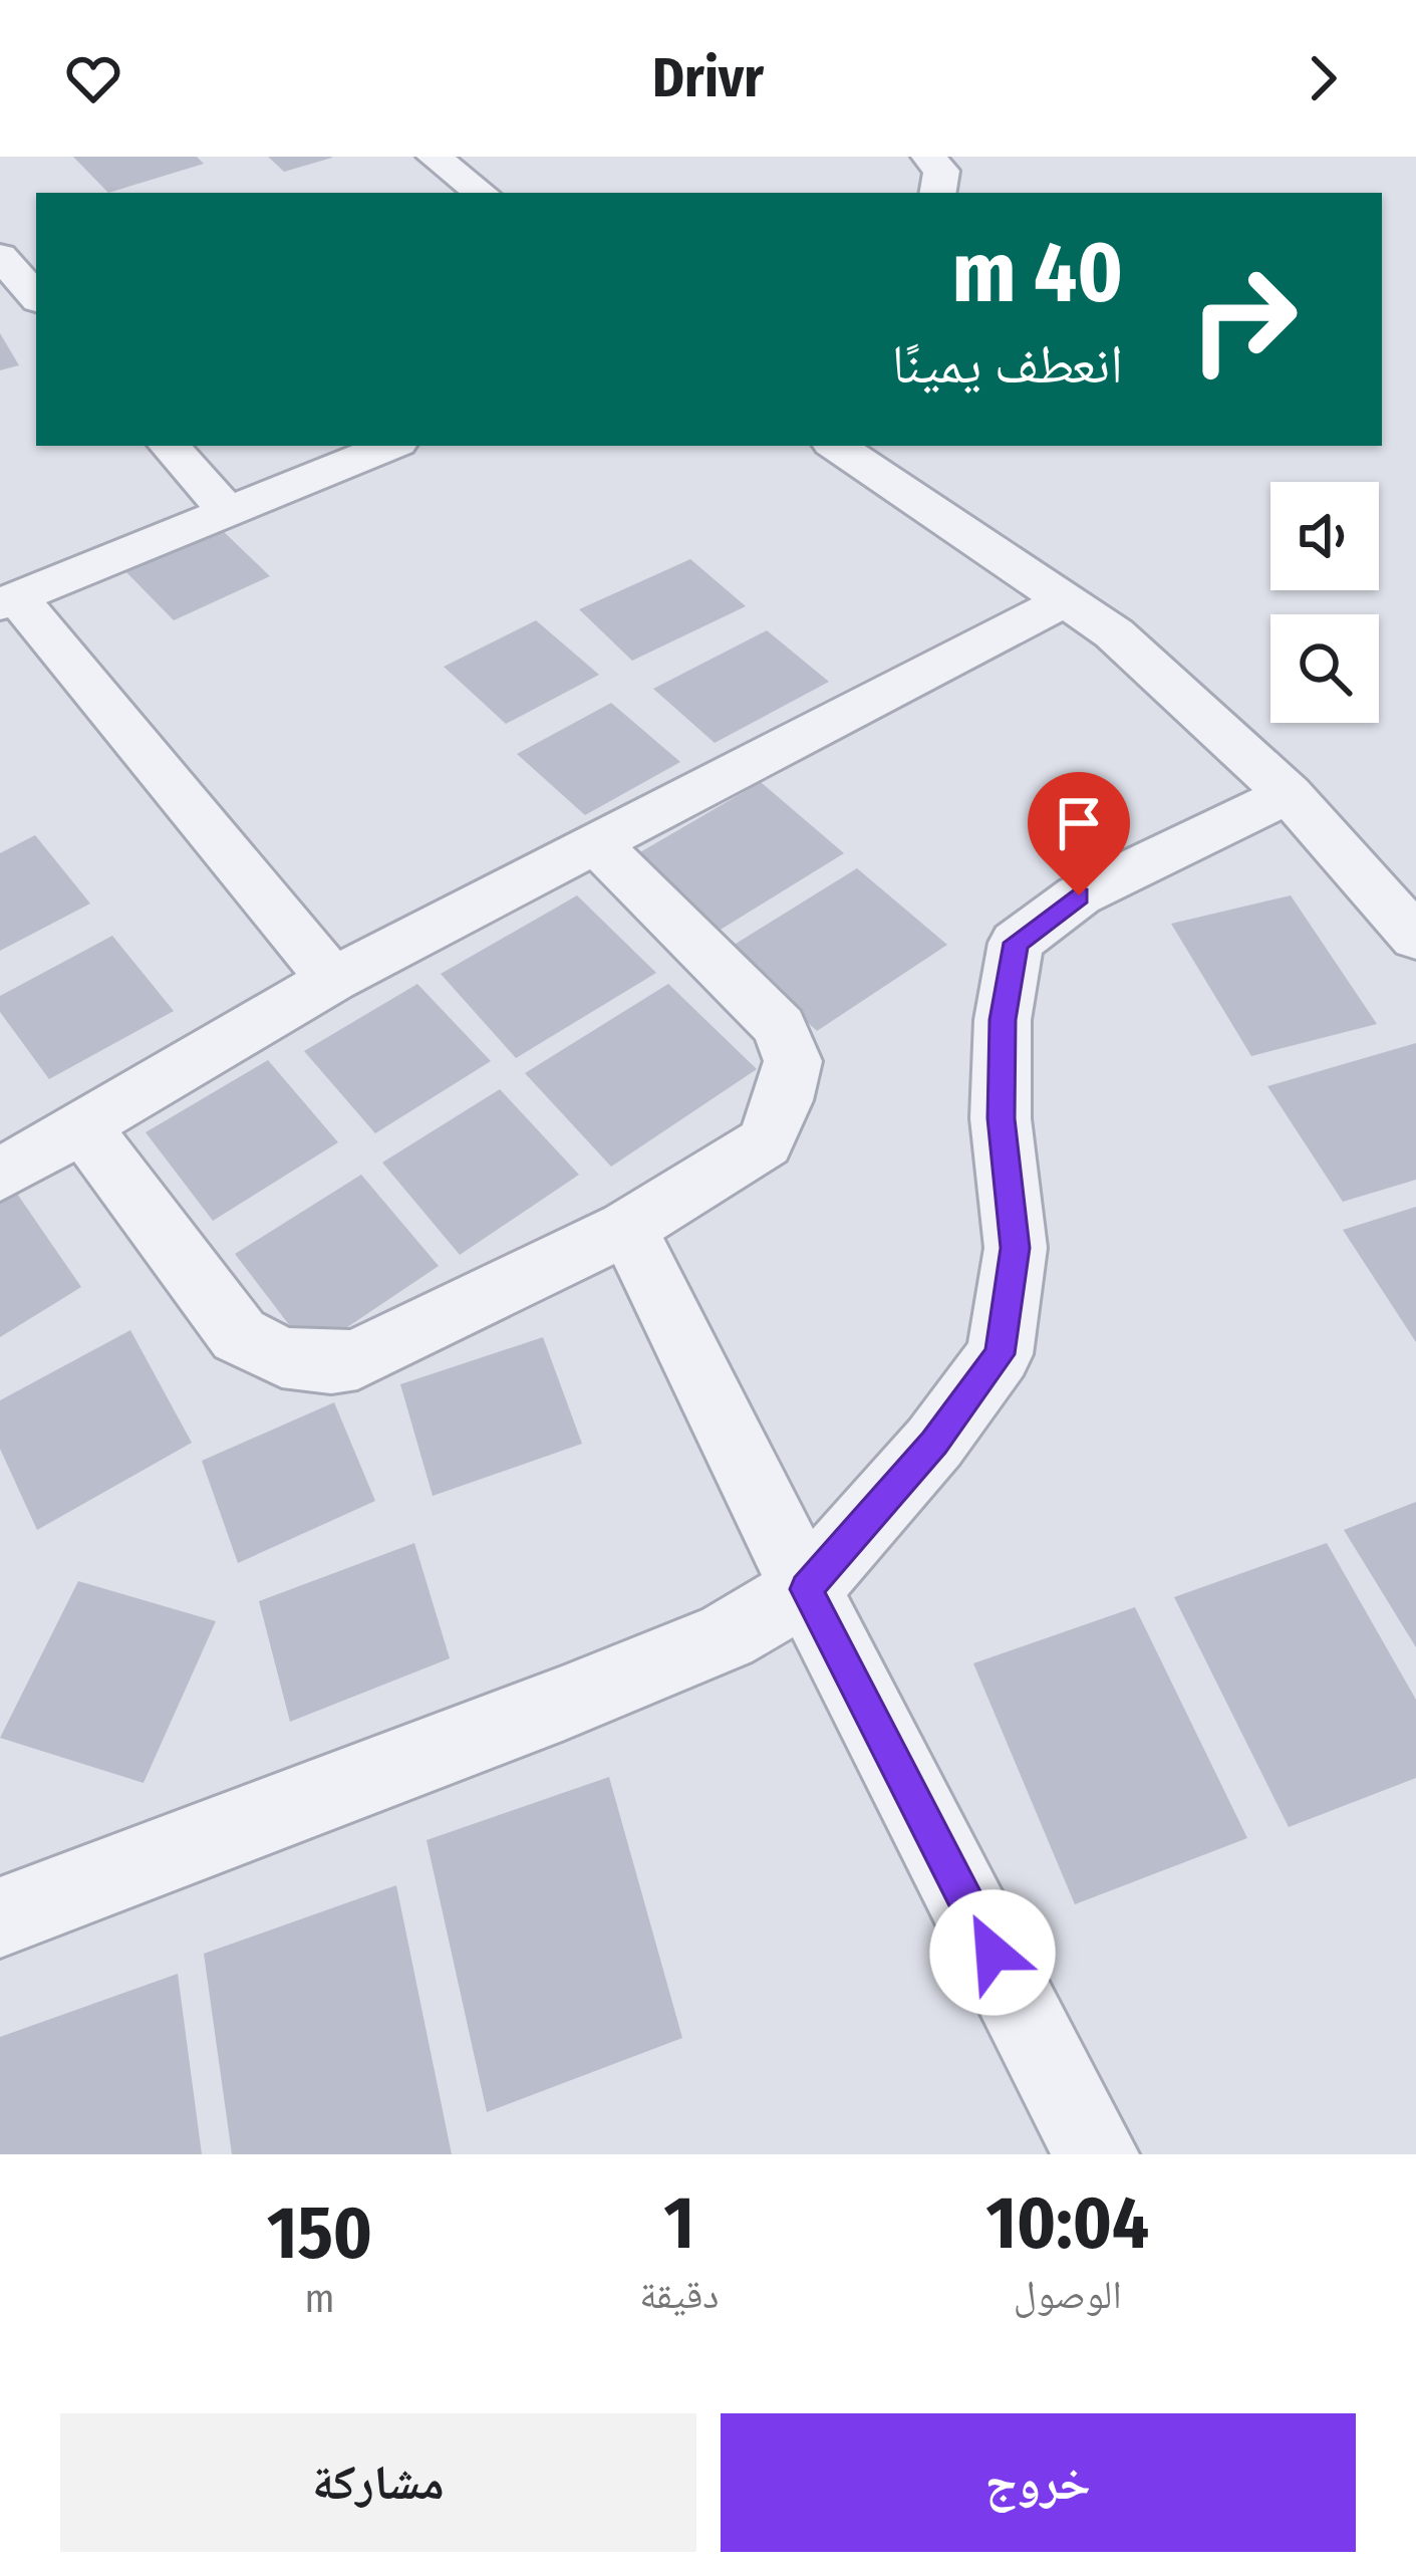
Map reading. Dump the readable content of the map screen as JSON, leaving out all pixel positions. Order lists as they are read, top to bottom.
{
  "page": {
    "header": "Drivr",
    "turn": ["40 m", "انعطف يمينًا"],
    "eta": [
      "10:04",
      "الوصول",
      "1",
      "دقيقة",
      "150",
      "m"
    ],
    "buttons": ["خروج", "مشاركة"]
  }
}
